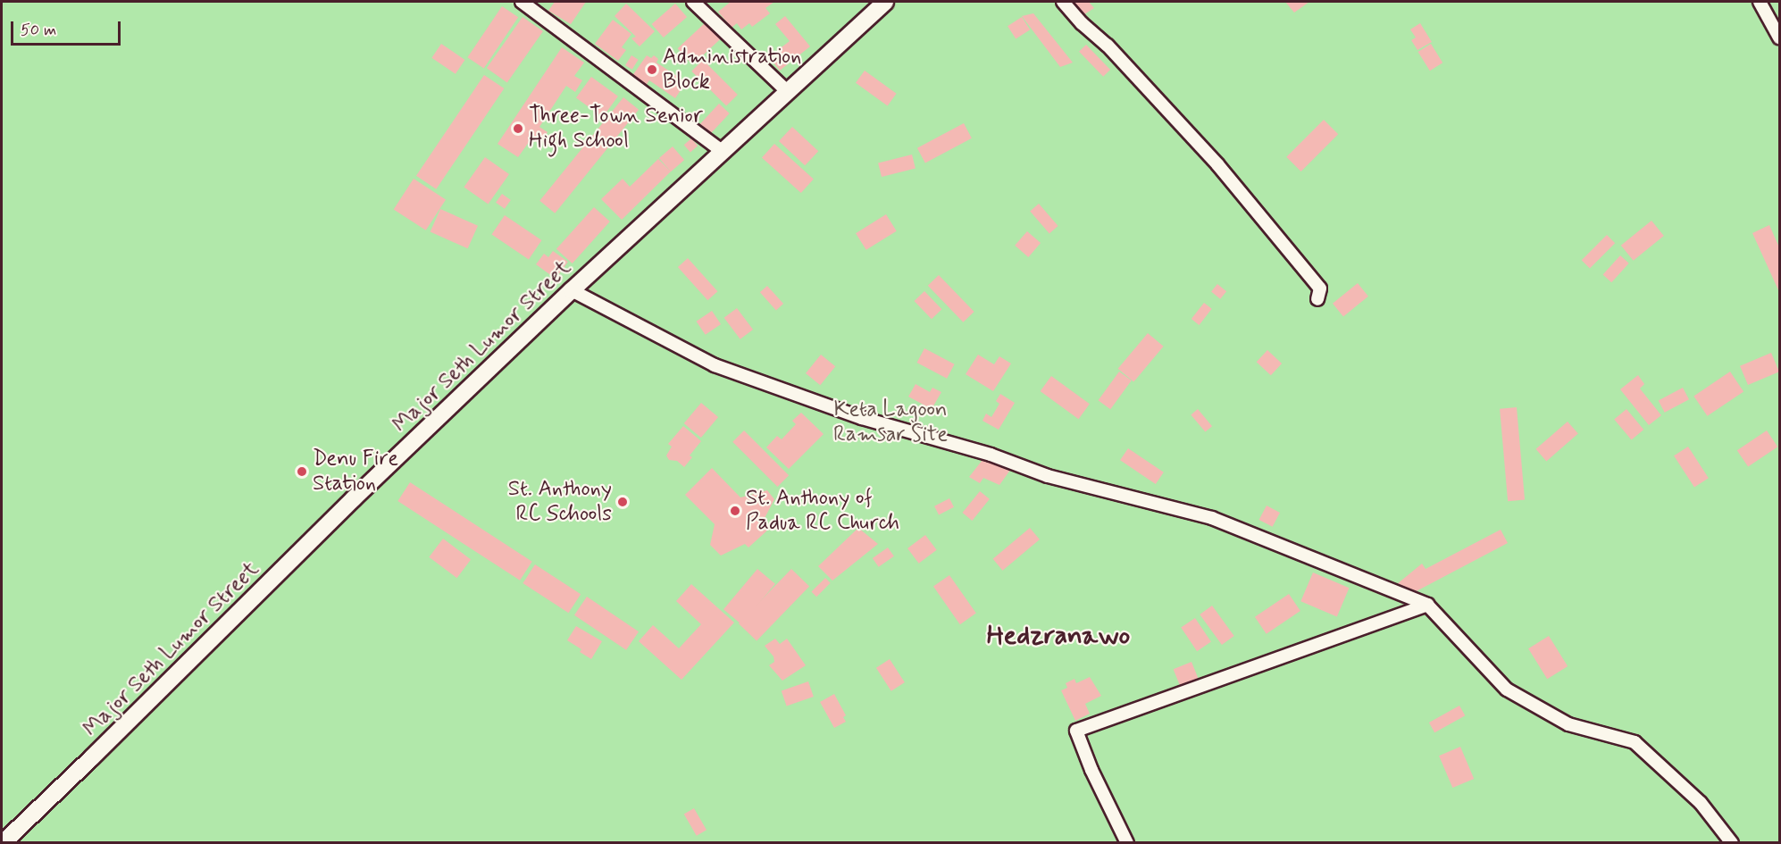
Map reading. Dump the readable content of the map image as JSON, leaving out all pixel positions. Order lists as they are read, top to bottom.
{
  "streets": {
    "main road": ["Major Seth Lumor Street"]
  },
  "districts": ["Hedzranawo"],
  "parks": ["Keta Lagoon Ramsar Site"],
  "places": [
    "Administration Block",
    "Three-Town Senior High School",
    "Denu Fire Station",
    "St. Anthony RC Schools",
    "St. Anthony of Padua RC Church"
  ],
  "scale_bar": "50 m"
}
